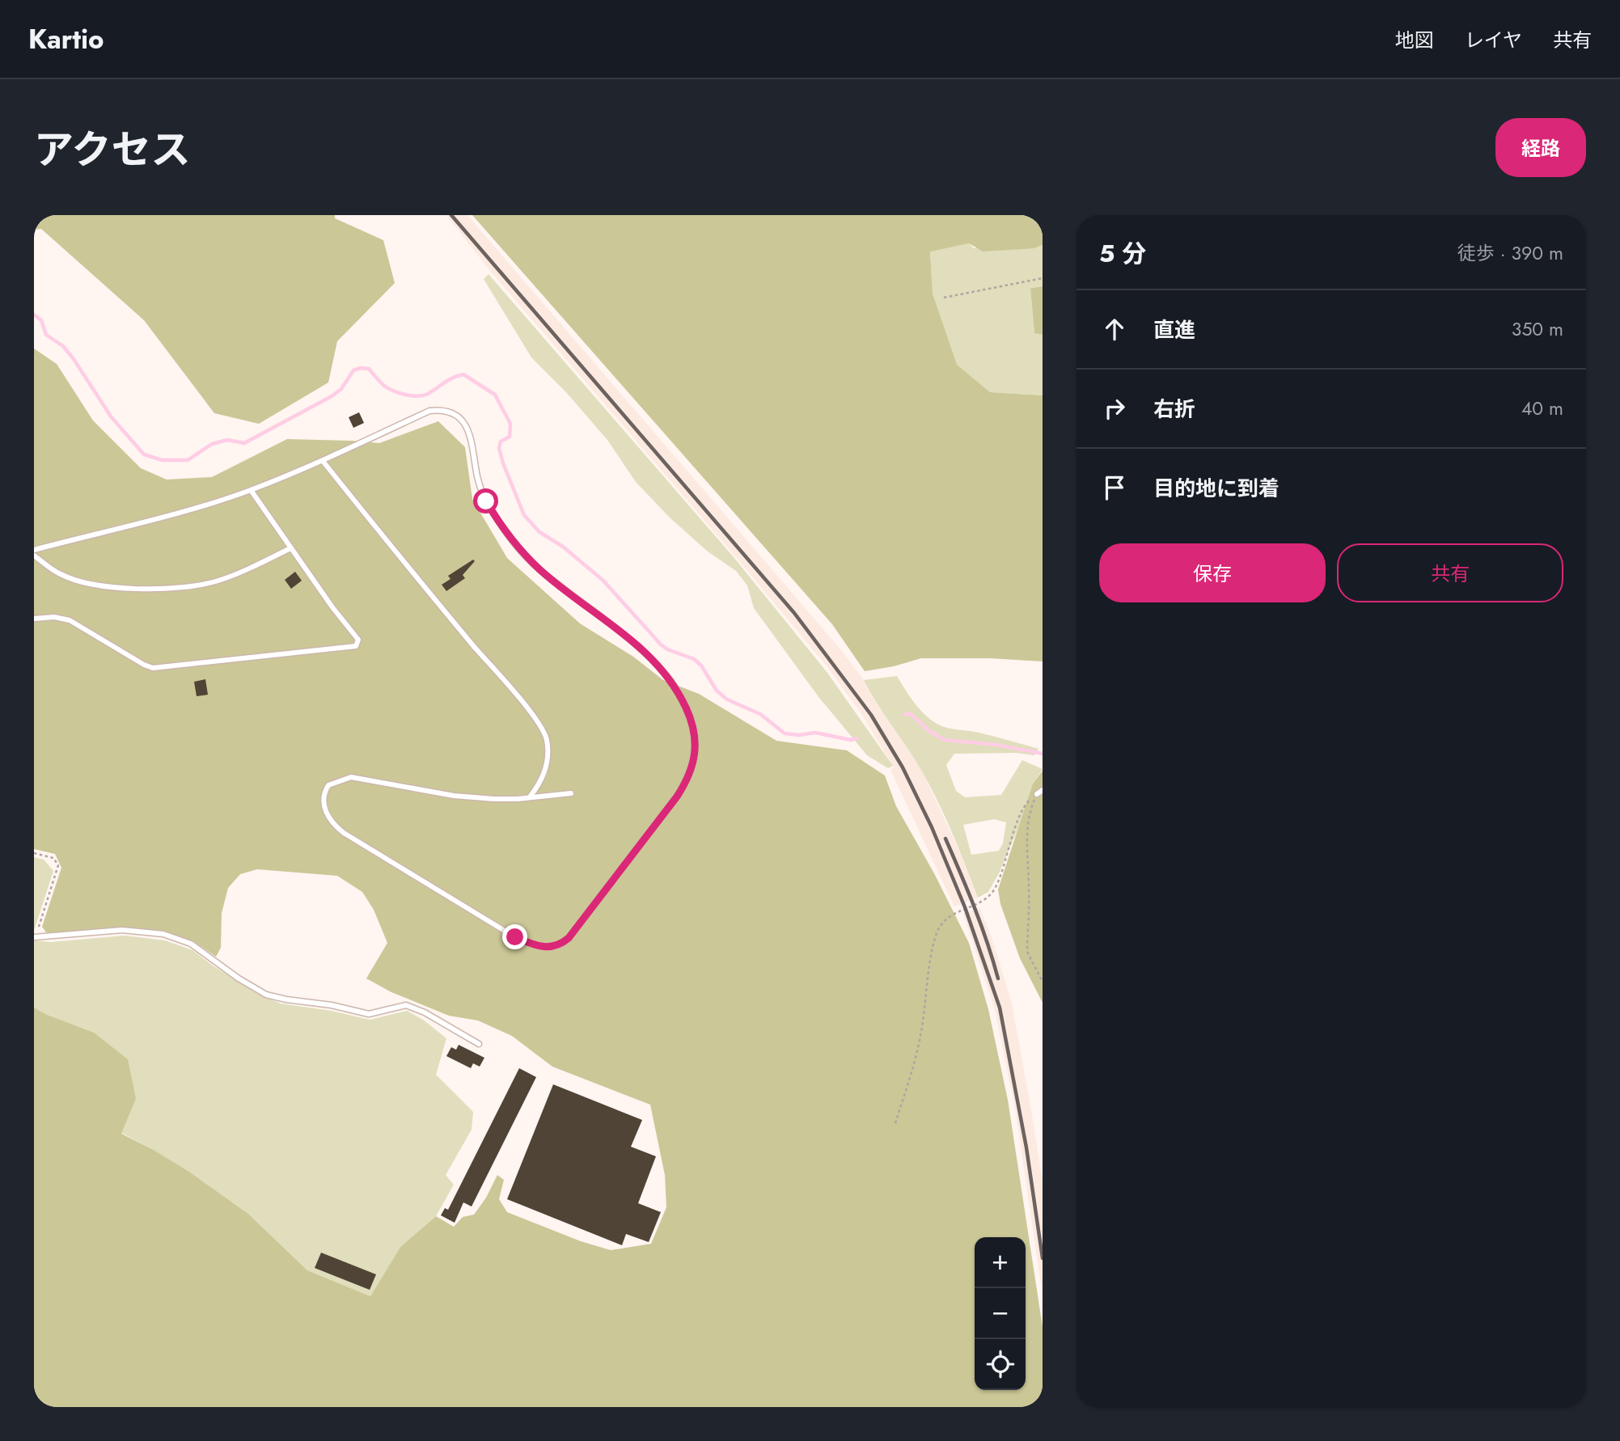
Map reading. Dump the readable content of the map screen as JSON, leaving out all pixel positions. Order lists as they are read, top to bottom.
{
  "page": {
    "header": "Kartio",
    "nav": ["地図", "レイヤ", "共有"],
    "title": "アクセス",
    "buttons": [
      "経路",
      ["保存", "共有"]
    ],
    "heading": ["5 分", "徒歩 · 390 m"],
    "list": [
      ["直進", "350 m"],
      ["右折", "40 m"],
      "目的地に到着"
    ],
    "map_buttons": ["+", "−"]
  }
}
